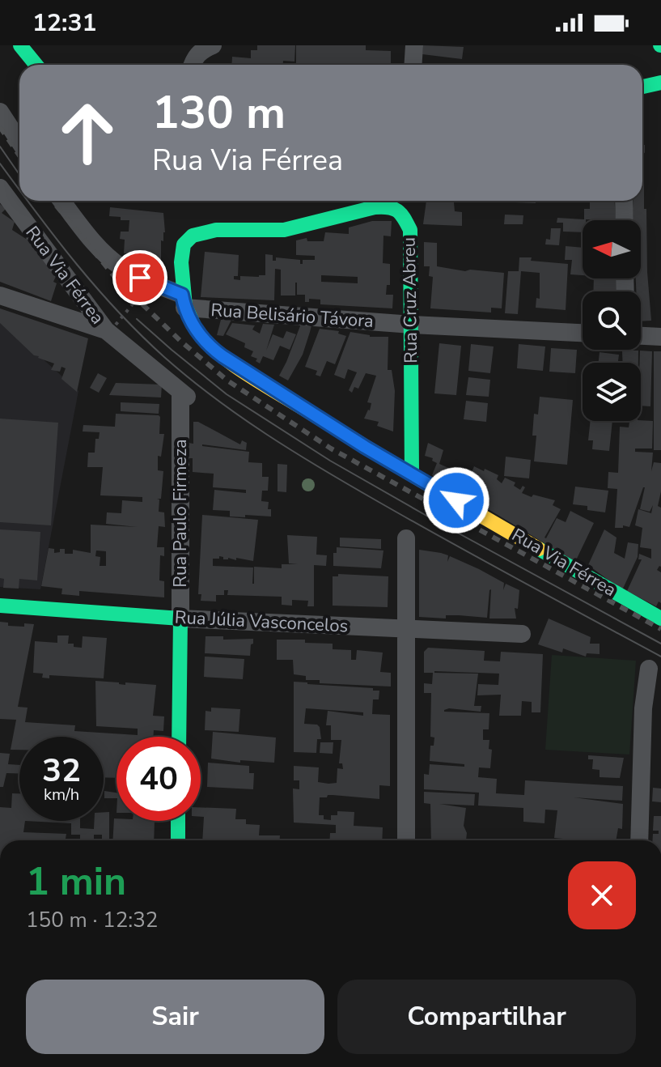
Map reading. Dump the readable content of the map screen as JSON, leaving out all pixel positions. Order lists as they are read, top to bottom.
{
  "streets": {
    "main road": [
      "Rua Via Férrea",
      "Rua Cruz Abreu",
      "Rua Paulo Firmeza",
      "Rua Júlia Vasconcelos"
    ],
    "street": ["Rua Belisário Távora"]
  },
  "crossings": [
    ["Rua Via Férrea", "Rua Cruz Abreu"],
    ["Rua Via Férrea", "Rua Belisário Távora"],
    ["Rua Via Férrea", "Rua Paulo Firmeza"],
    ["Rua Cruz Abreu", "Rua Belisário Távora"],
    ["Rua Paulo Firmeza", "Rua Júlia Vasconcelos"]
  ],
  "north": "left",
  "page": {
    "status": "12:31",
    "turn": ["130 m", "Rua Via Férrea"],
    "speed": "32 km/h",
    "limit": "40",
    "heading": ["1 min", "150 m · 12:32"],
    "buttons": ["Sair", "Compartilhar"]
  }
}
